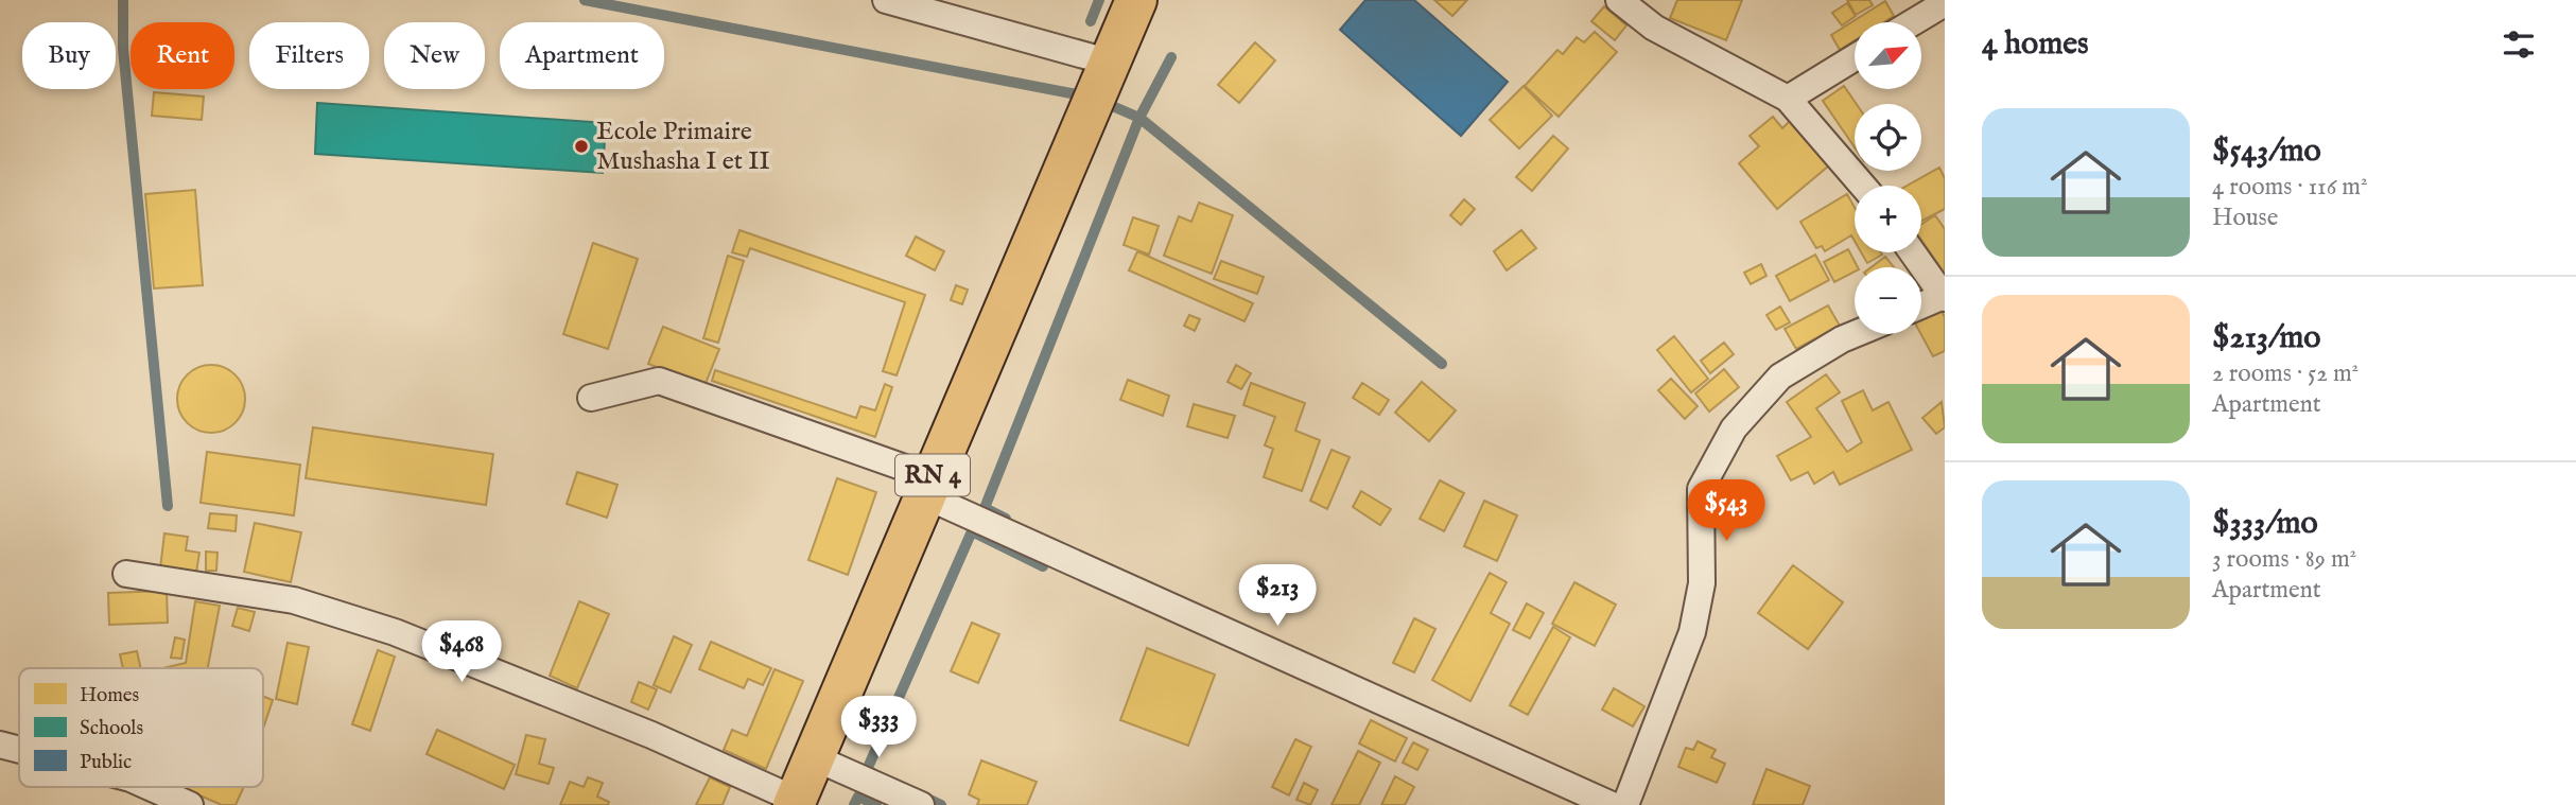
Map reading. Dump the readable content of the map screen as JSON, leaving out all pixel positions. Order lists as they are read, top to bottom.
{
  "streets": {
    "main road": ["RN 4"]
  },
  "places": ["Ecole Primaire Mushasha I et II"],
  "legend": ["Homes", "Schools", "Public"],
  "north": "top right",
  "page": {
    "heading": "4 homes",
    "map_buttons": ["+", "−"],
    "chip": [
      "Buy",
      "Rent",
      "Filters",
      "New",
      "Apartment"
    ],
    "list": [
      {
        "name": "$543/mo",
        "note": "4 rooms · 116 m² · House"
      },
      {
        "name": "$213/mo",
        "note": "2 rooms · 52 m² · Apartment"
      },
      {
        "name": "$333/mo",
        "note": "3 rooms · 89 m² · Apartment"
      }
    ],
    "price": [
      "$543",
      "$213",
      "$468",
      "$333"
    ]
  }
}
